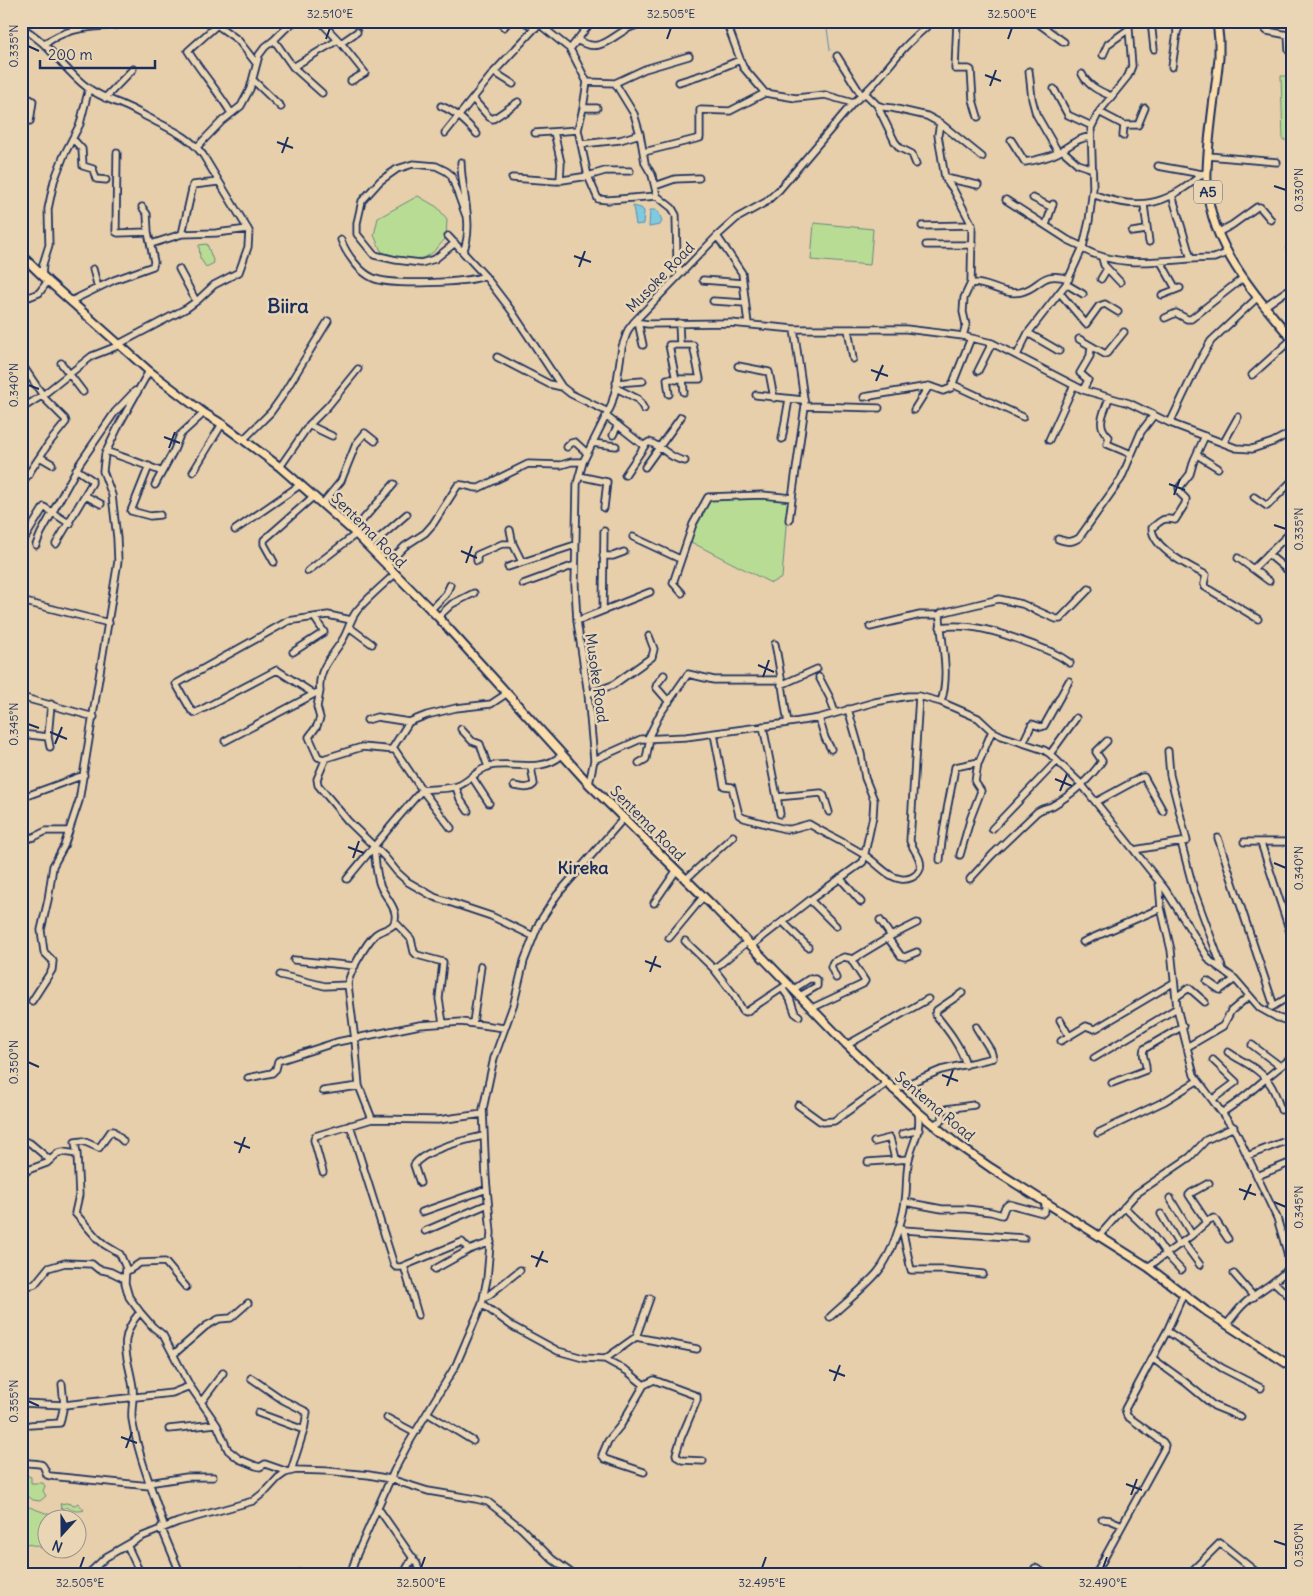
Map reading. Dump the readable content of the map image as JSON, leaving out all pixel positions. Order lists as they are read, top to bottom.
{
  "streets": {
    "main road": ["A5", "Sentema Road"],
    "street": ["Musoke Road"]
  },
  "crossings": [
    ["Musoke Road", "Sentema Road"]
  ],
  "districts": ["Biira", "Kireka"],
  "scale_bar": "200 m",
  "north": "bottom",
  "coordinates": [
    "32.510°E",
    "32.505°E",
    "32.500°E",
    "0.335°N",
    "0.330°N",
    "0.340°N",
    "0.345°N",
    "0.350°N",
    "0.355°N",
    "32.495°E",
    "32.490°E"
  ]
}
